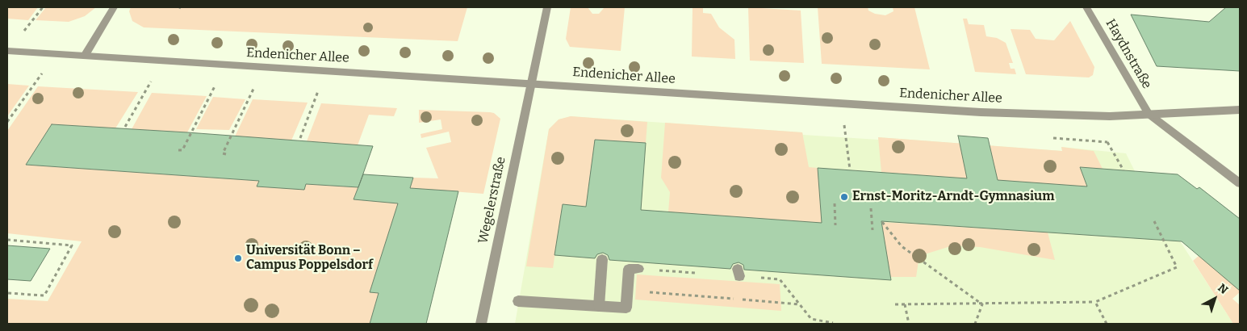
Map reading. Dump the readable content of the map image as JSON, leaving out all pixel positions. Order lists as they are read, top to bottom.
{
  "streets": {
    "street": ["Haydnstraße", "Endenicher Allee", "Wegelerstraße"]
  },
  "crossings": [
    ["Haydnstraße", "Endenicher Allee"],
    ["Endenicher Allee", "Wegelerstraße"]
  ],
  "places": ["Ernst-Moritz-Arndt-Gymnasium", "Universität Bonn – Campus Poppelsdorf"],
  "north": "top right"
}
